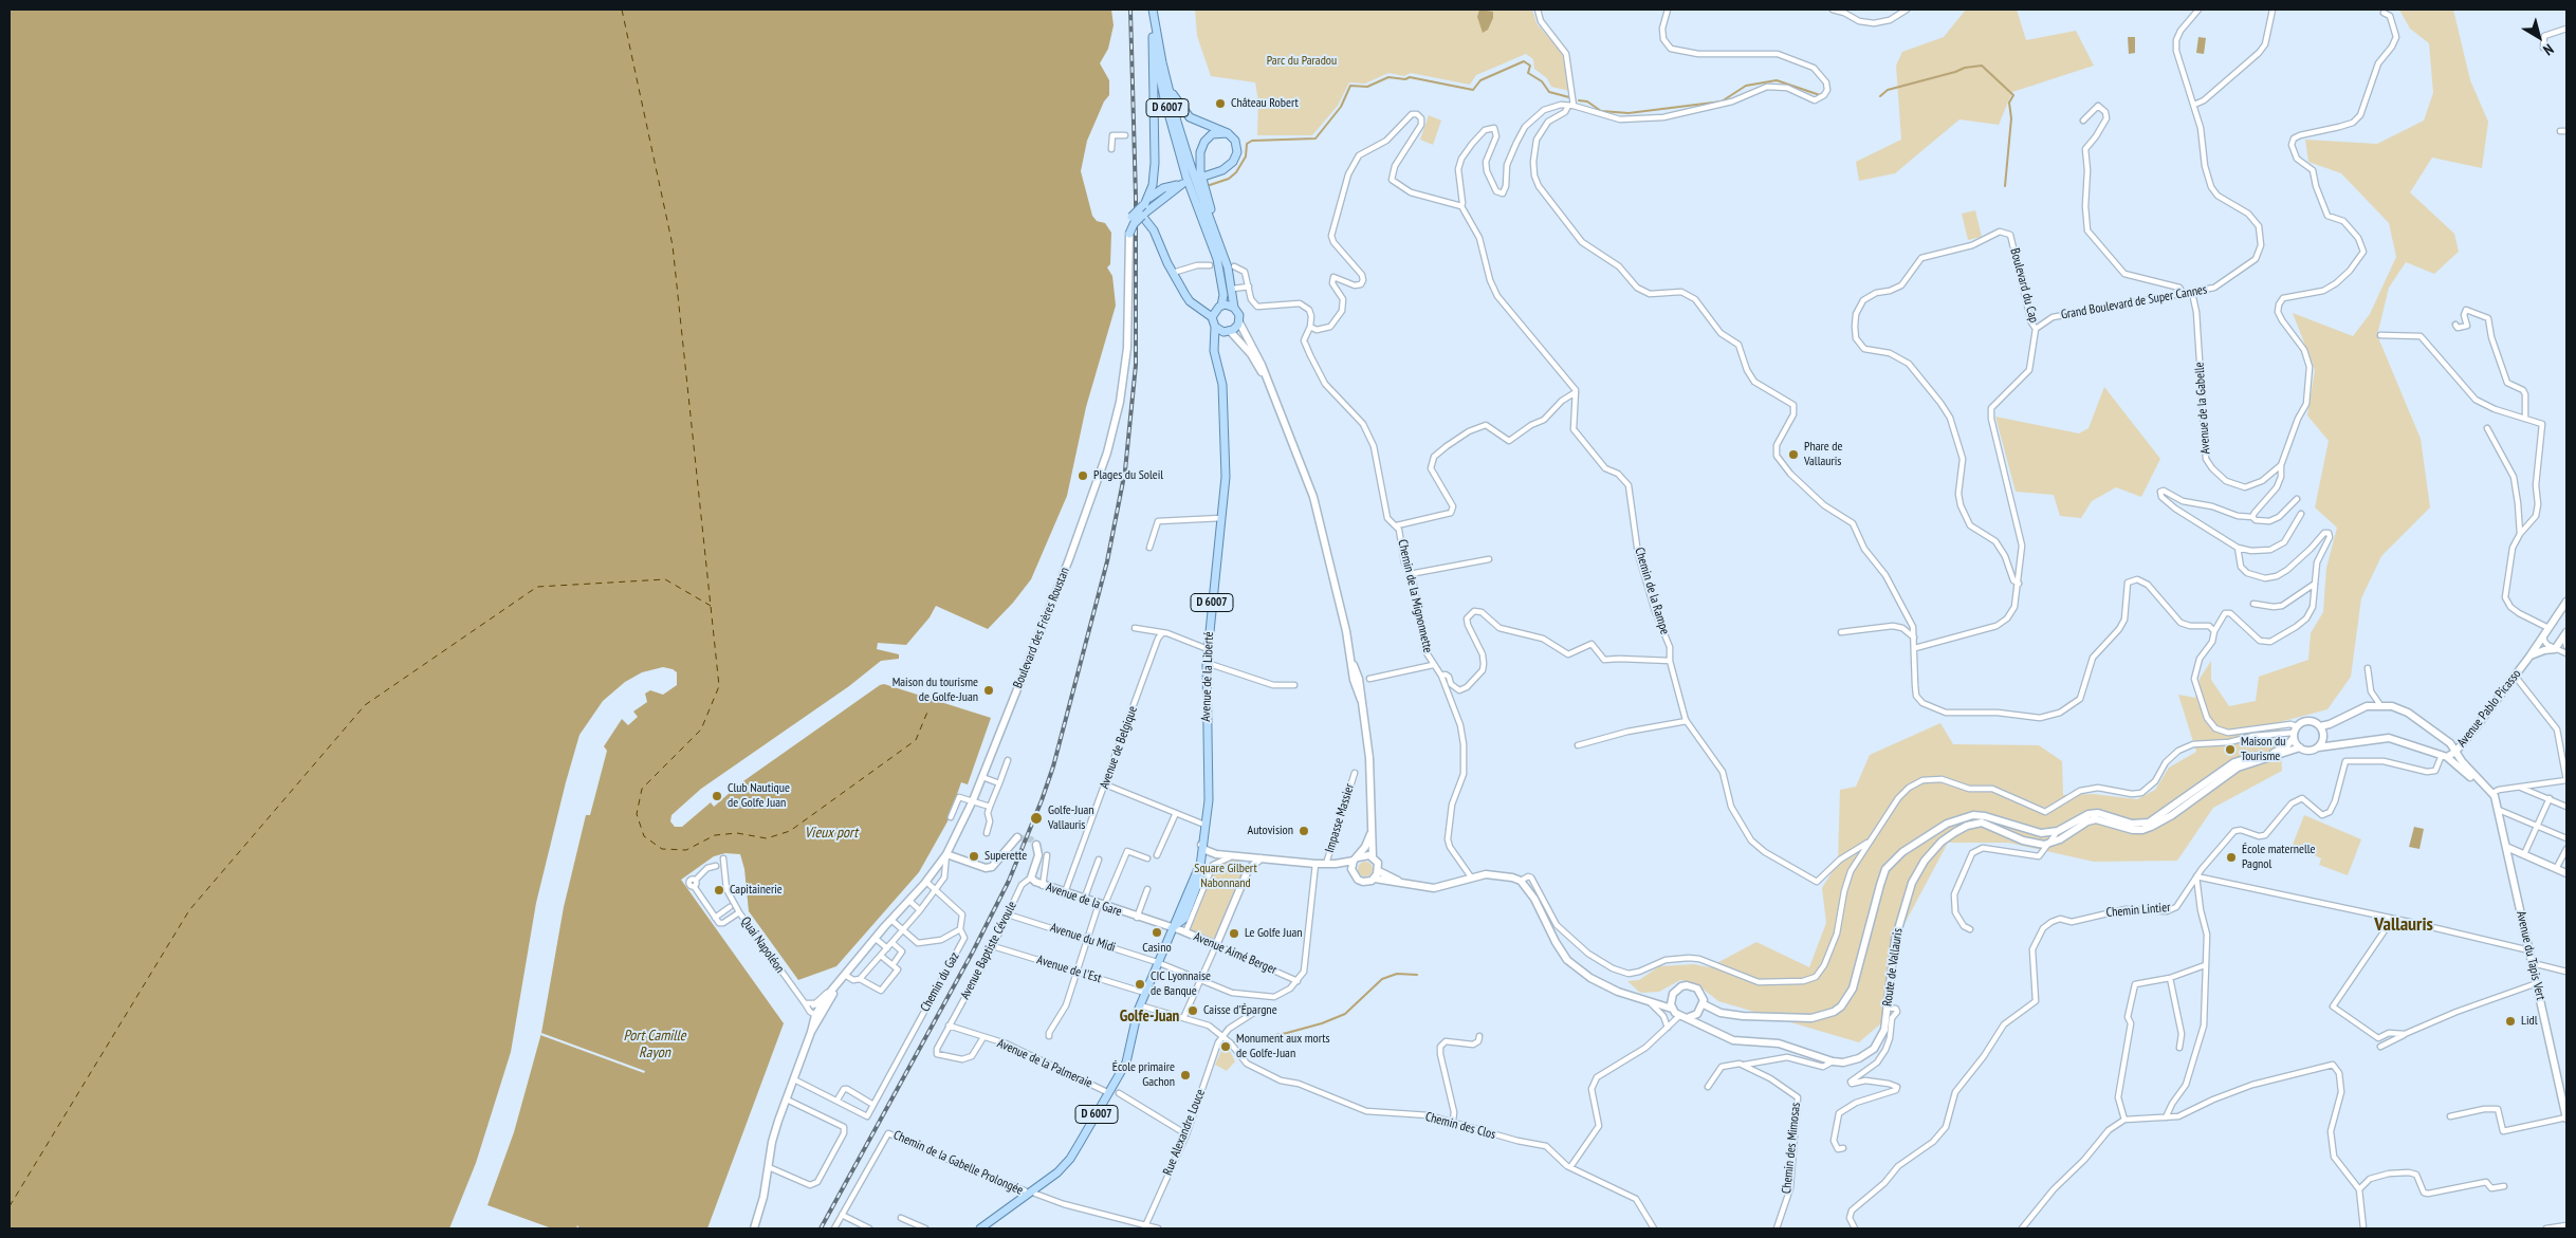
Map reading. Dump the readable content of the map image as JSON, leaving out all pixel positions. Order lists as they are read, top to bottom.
{
  "streets": {
    "main road": [
      "D 6007",
      "Boulevard des Frères Roustan",
      "Avenue de la Liberté",
      "Avenue Pablo Picasso",
      "Avenue de la Gare",
      "Avenue Aimé Berger",
      "Avenue du Tapis Vert",
      "Route de Vallauris"
    ],
    "street": [
      "Boulevard du Cap",
      "Grand Boulevard de Super Cannes",
      "Avenue de la Gabelle",
      "Chemin de la Rampe",
      "Chemin de la Mignonnette",
      "Avenue de Belgique",
      "Impasse Massier",
      "Chemin Lintier",
      "Avenue du Midi",
      "Quai Napoléon",
      "Avenue Baptiste Cévoule",
      "Avenue de l'Est",
      "Chemin du Gaz",
      "Avenue de la Palmeraie",
      "Chemin des Clos",
      "Rue Alexandre Louce",
      "Chemin des Mimosas",
      "Chemin de la Gabelle Prolongée"
    ]
  },
  "crossings": [
    ["D 6007", "Avenue de la Liberté"],
    ["Boulevard du Cap", "Grand Boulevard de Super Cannes"],
    ["Grand Boulevard de Super Cannes", "Avenue de la Gabelle"],
    ["Boulevard des Frères Roustan", "Quai Napoléon"],
    ["Boulevard des Frères Roustan", "Chemin du Gaz"],
    ["Avenue de la Liberté", "Avenue de la Gare"],
    ["Avenue de la Liberté", "Avenue du Midi"],
    ["Avenue de la Liberté", "Avenue Aimé Berger"],
    ["Avenue de la Liberté", "Avenue de l'Est"],
    ["Avenue de la Liberté", "Avenue de la Palmeraie"],
    ["Avenue de la Liberté", "Chemin de la Gabelle Prolongée"],
    ["Avenue de Belgique", "Avenue de la Gare"],
    ["Avenue de la Gare", "Avenue Baptiste Cévoule"],
    ["Avenue de la Gare", "Avenue Aimé Berger"],
    ["Avenue du Midi", "Avenue Baptiste Cévoule"],
    ["Avenue du Midi", "Avenue Aimé Berger"],
    ["Avenue Baptiste Cévoule", "Avenue de l'Est"],
    ["Avenue Baptiste Cévoule", "Avenue de la Palmeraie"],
    ["Chemin des Clos", "Rue Alexandre Louce"],
    ["Rue Alexandre Louce", "Chemin de la Gabelle Prolongée"]
  ],
  "districts": ["Vallauris", "Golfe-Juan"],
  "water": ["Vieux port", "Port Camille Rayon"],
  "parks": ["Parc du Paradou", "Square Gilbert Nabonnand"],
  "places": [
    "Château Robert",
    "Phare de Vallauris",
    "Plages du Soleil",
    "Maison du tourisme de Golfe-Juan",
    "Maison du Tourisme",
    "Club Nautique de Golfe Juan",
    "Golfe-Juan Vallauris",
    "Autovision",
    "Superette",
    "École maternelle Pagnol",
    "Capitainerie",
    "Casino",
    "Le Golfe Juan",
    "CIC Lyonnaise de Banque",
    "Caisse d'Épargne",
    "Lidl",
    "Monument aux morts de Golfe-Juan",
    "École primaire Gachon"
  ],
  "north": "bottom right"
}
